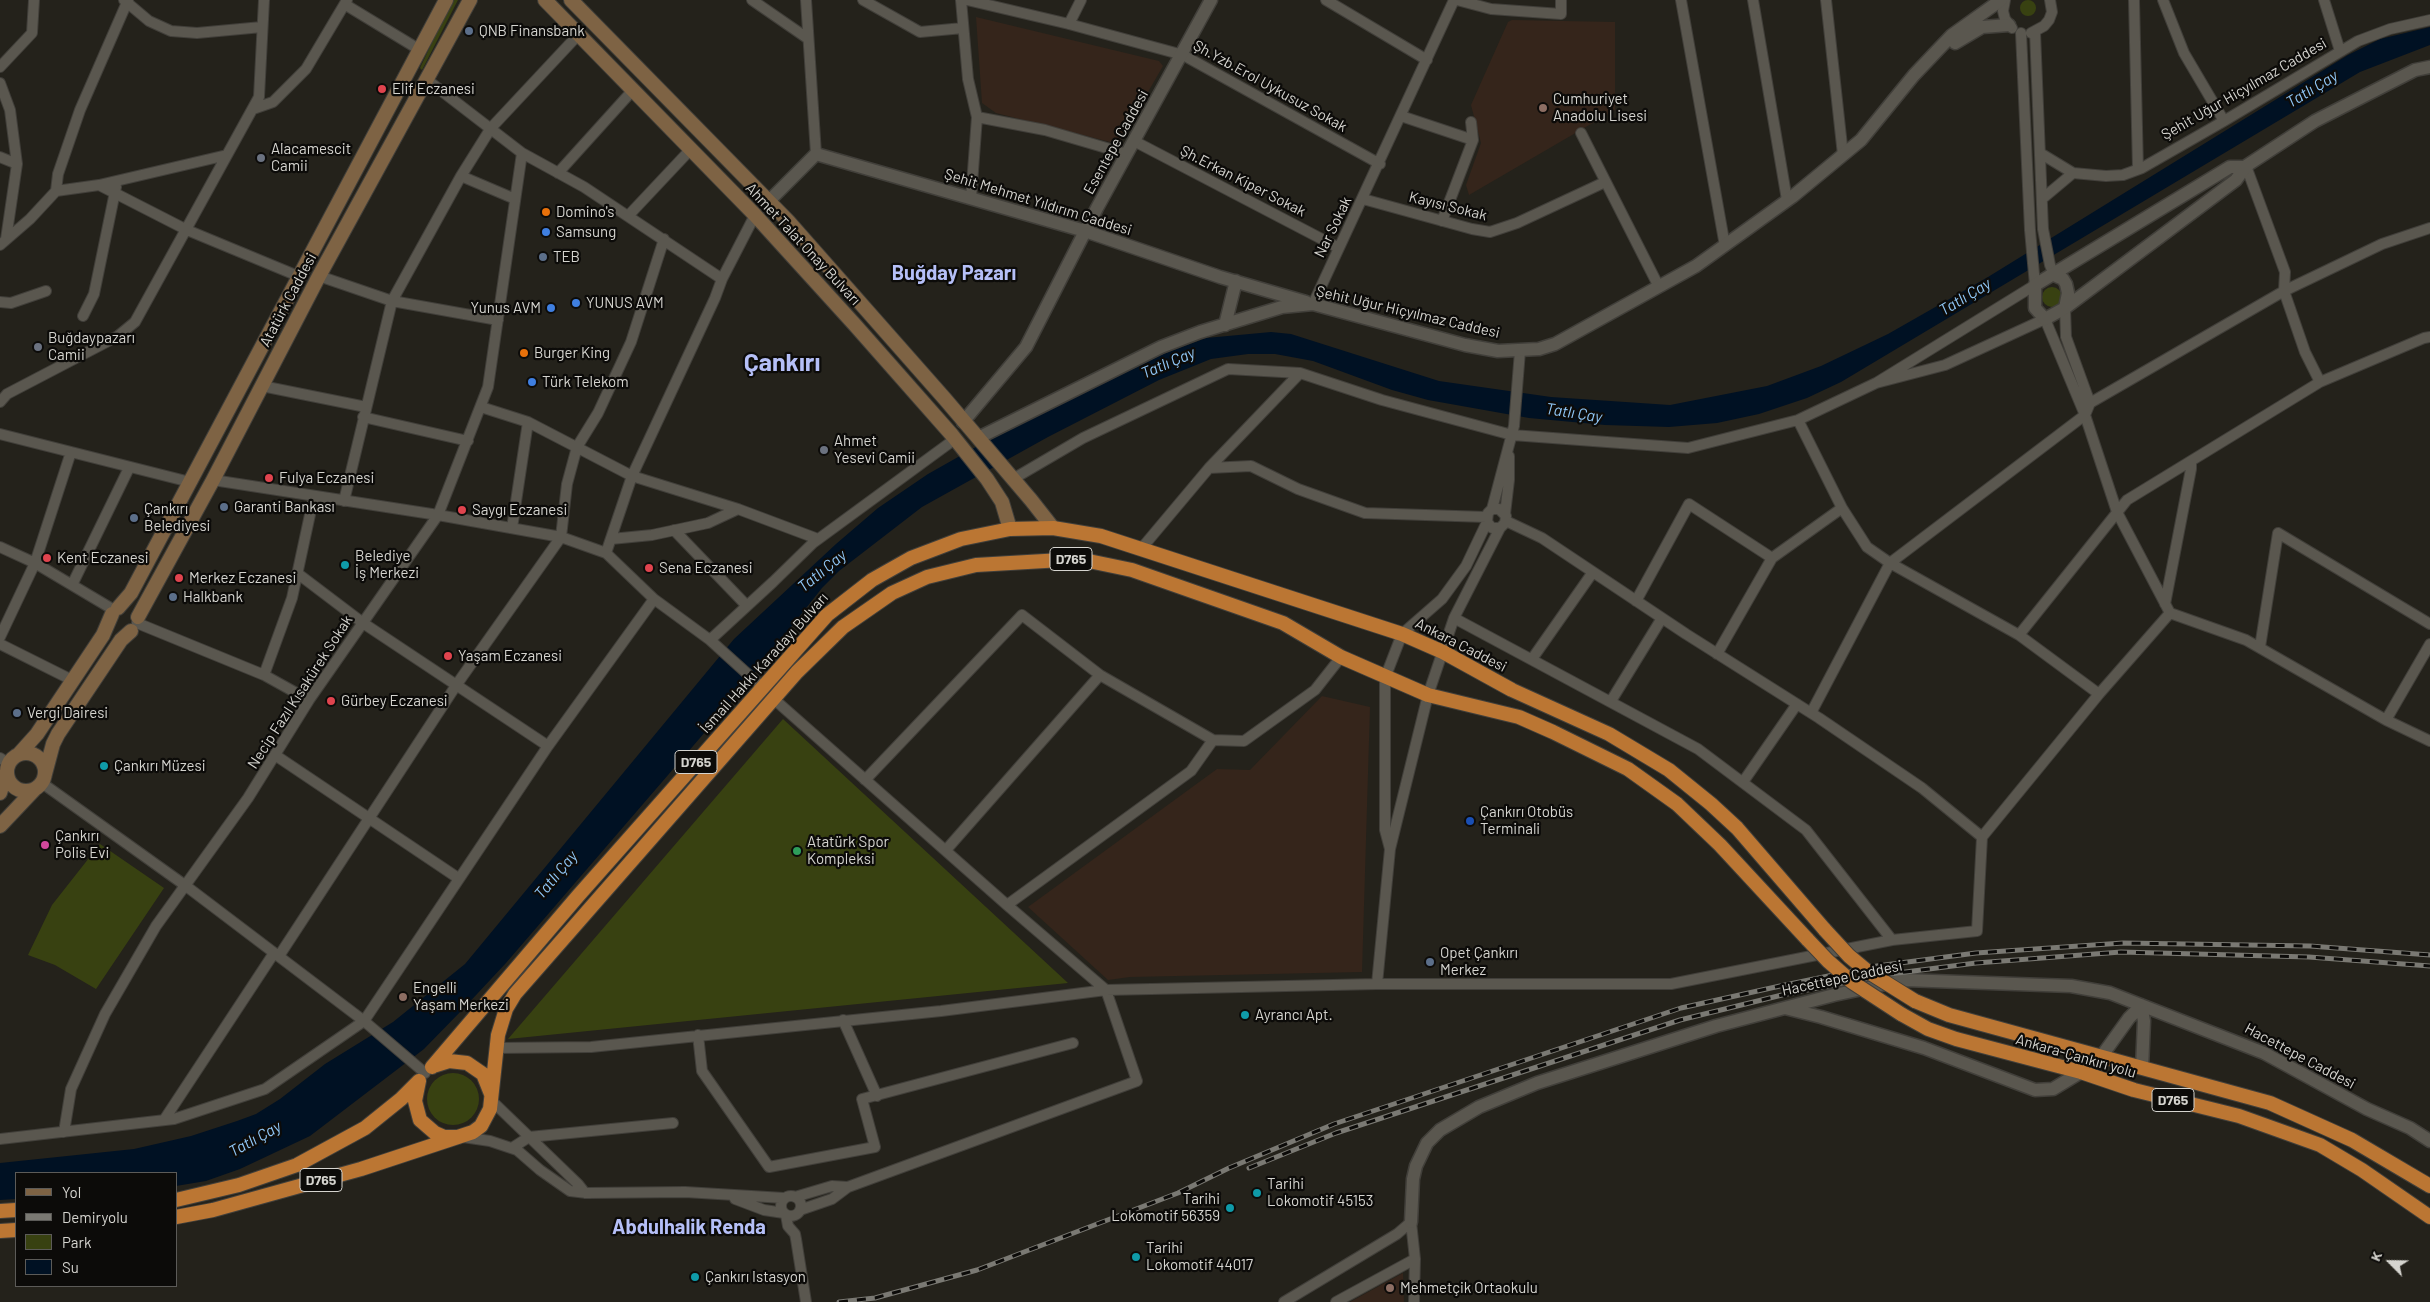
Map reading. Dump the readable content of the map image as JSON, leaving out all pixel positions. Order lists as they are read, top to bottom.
{
  "streets": {
    "highway": [
      "D765",
      "Ankara Caddesi",
      "İsmail Hakkı Karadayı Bulvarı",
      "Ankara-Çankırı yolu"
    ],
    "main road": ["Ahmet Talat Onay Bulvarı", "Atatürk Caddesi"],
    "street": [
      "Şh.Yzb.Erol Uykusuz Sokak",
      "Şehit Uğur Hiçyılmaz Caddesi",
      "Esentepe Caddesi",
      "Şh.Erkan Kiper Sokak",
      "Şehit Mehmet Yıldırım Caddesi",
      "Kayısı Sokak",
      "Nar Sokak",
      "Necip Fazıl Kısakürek Sokak",
      "Hacettepe Caddesi"
    ]
  },
  "crossings": [
    ["Şh.Yzb.Erol Uykusuz Sokak", "Esentepe Caddesi"],
    ["Şh.Yzb.Erol Uykusuz Sokak", "Nar Sokak"],
    ["Şehit Uğur Hiçyılmaz Caddesi", "Şehit Mehmet Yıldırım Caddesi"],
    ["Şehit Uğur Hiçyılmaz Caddesi", "Nar Sokak"],
    ["Şehit Uğur Hiçyılmaz Caddesi", "Ahmet Talat Onay Bulvarı"],
    ["Esentepe Caddesi", "Şh.Erkan Kiper Sokak"],
    ["Esentepe Caddesi", "Şehit Mehmet Yıldırım Caddesi"],
    ["Esentepe Caddesi", "Ahmet Talat Onay Bulvarı"],
    ["Şh.Erkan Kiper Sokak", "Nar Sokak"],
    ["Şehit Mehmet Yıldırım Caddesi", "Nar Sokak"],
    ["Kayısı Sokak", "Nar Sokak"],
    ["Ahmet Talat Onay Bulvarı", "Ankara Caddesi"],
    ["Ahmet Talat Onay Bulvarı", "İsmail Hakkı Karadayı Bulvarı"],
    ["D765", "İsmail Hakkı Karadayı Bulvarı"],
    ["D765", "Ankara-Çankırı yolu"],
    ["Ankara Caddesi", "İsmail Hakkı Karadayı Bulvarı"],
    ["Ankara Caddesi", "Ankara-Çankırı yolu"]
  ],
  "districts": ["Buğday Pazarı", "Çankırı", "Abdulhalik Renda"],
  "water": ["Tatlı Çay"],
  "places": [
    "QNB Finansbank",
    "Elif Eczanesi",
    "Cumhuriyet Anadolu Lisesi",
    "Alacamescit Camii",
    "Domino's",
    "Samsung",
    "TEB",
    "YUNUS AVM",
    "Yunus AVM",
    "Buğdaypazarı Camii",
    "Burger King",
    "Türk Telekom",
    "Ahmet Yesevi Camii",
    "Fulya Eczanesi",
    "Garanti Bankası",
    "Saygı Eczanesi",
    "Çankırı Belediyesi",
    "Kent Eczanesi",
    "Belediye İş Merkezi",
    "Sena Eczanesi",
    "Merkez Eczanesi",
    "Halkbank",
    "Yaşam Eczanesi",
    "Gürbey Eczanesi",
    "Vergi Dairesi",
    "Çankırı Müzesi",
    "Çankırı Otobüs Terminali",
    "Çankırı Polis Evi",
    "Atatürk Spor Kompleksi",
    "Opet Çankırı Merkez",
    "Engelli Yaşam Merkezi",
    "Ayrancı Apt.",
    "Tarihi Lokomotif 45153",
    "Tarihi Lokomotif 56359",
    "Tarihi Lokomotif 44017",
    "Çankırı Istasyon",
    "Mehmetçik Ortaokulu"
  ],
  "legend": [
    "Yol",
    "Demiryolu",
    "Park",
    "Su"
  ],
  "north": "top left"
}
